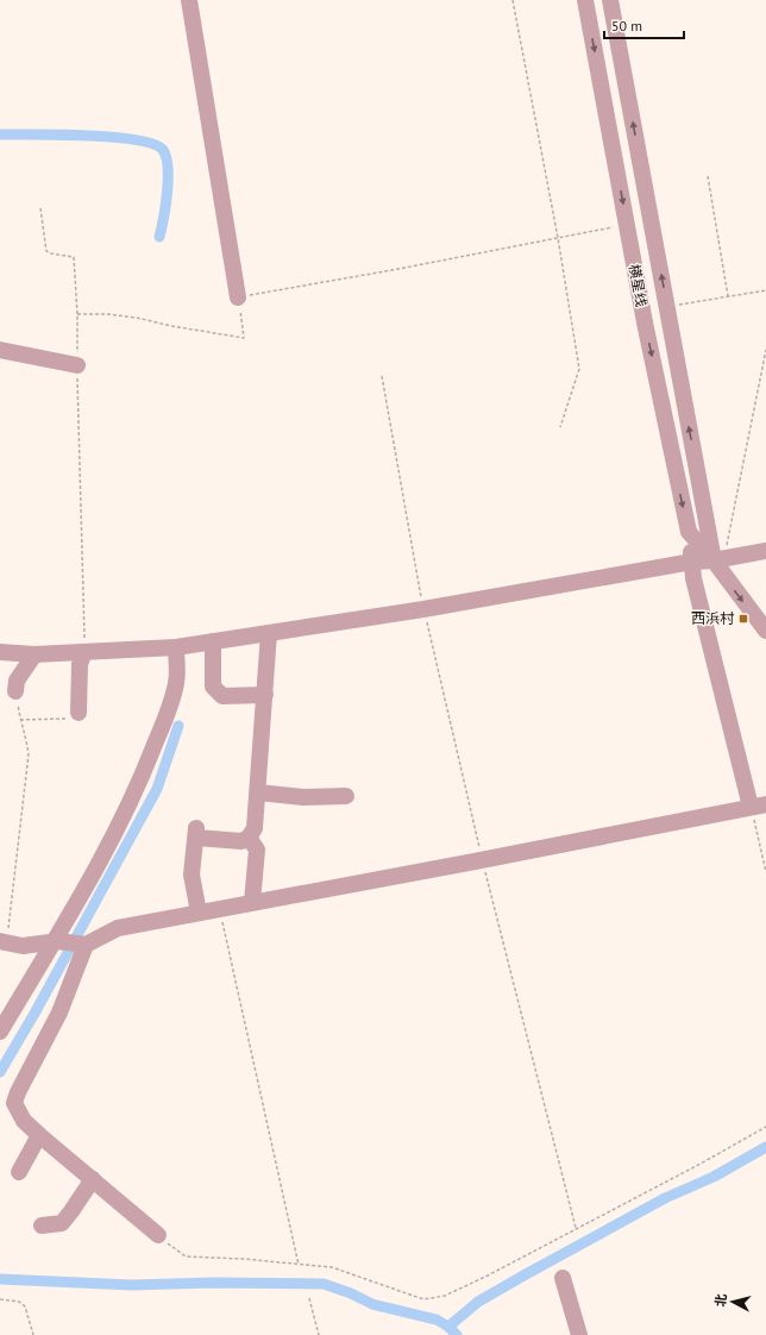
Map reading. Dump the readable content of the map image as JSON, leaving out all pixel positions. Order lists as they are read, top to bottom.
{
  "streets": {
    "street": ["横星线"]
  },
  "places": {
    "transit": ["西浜村"]
  },
  "scale_bar": "50 m",
  "north": "left"
}
